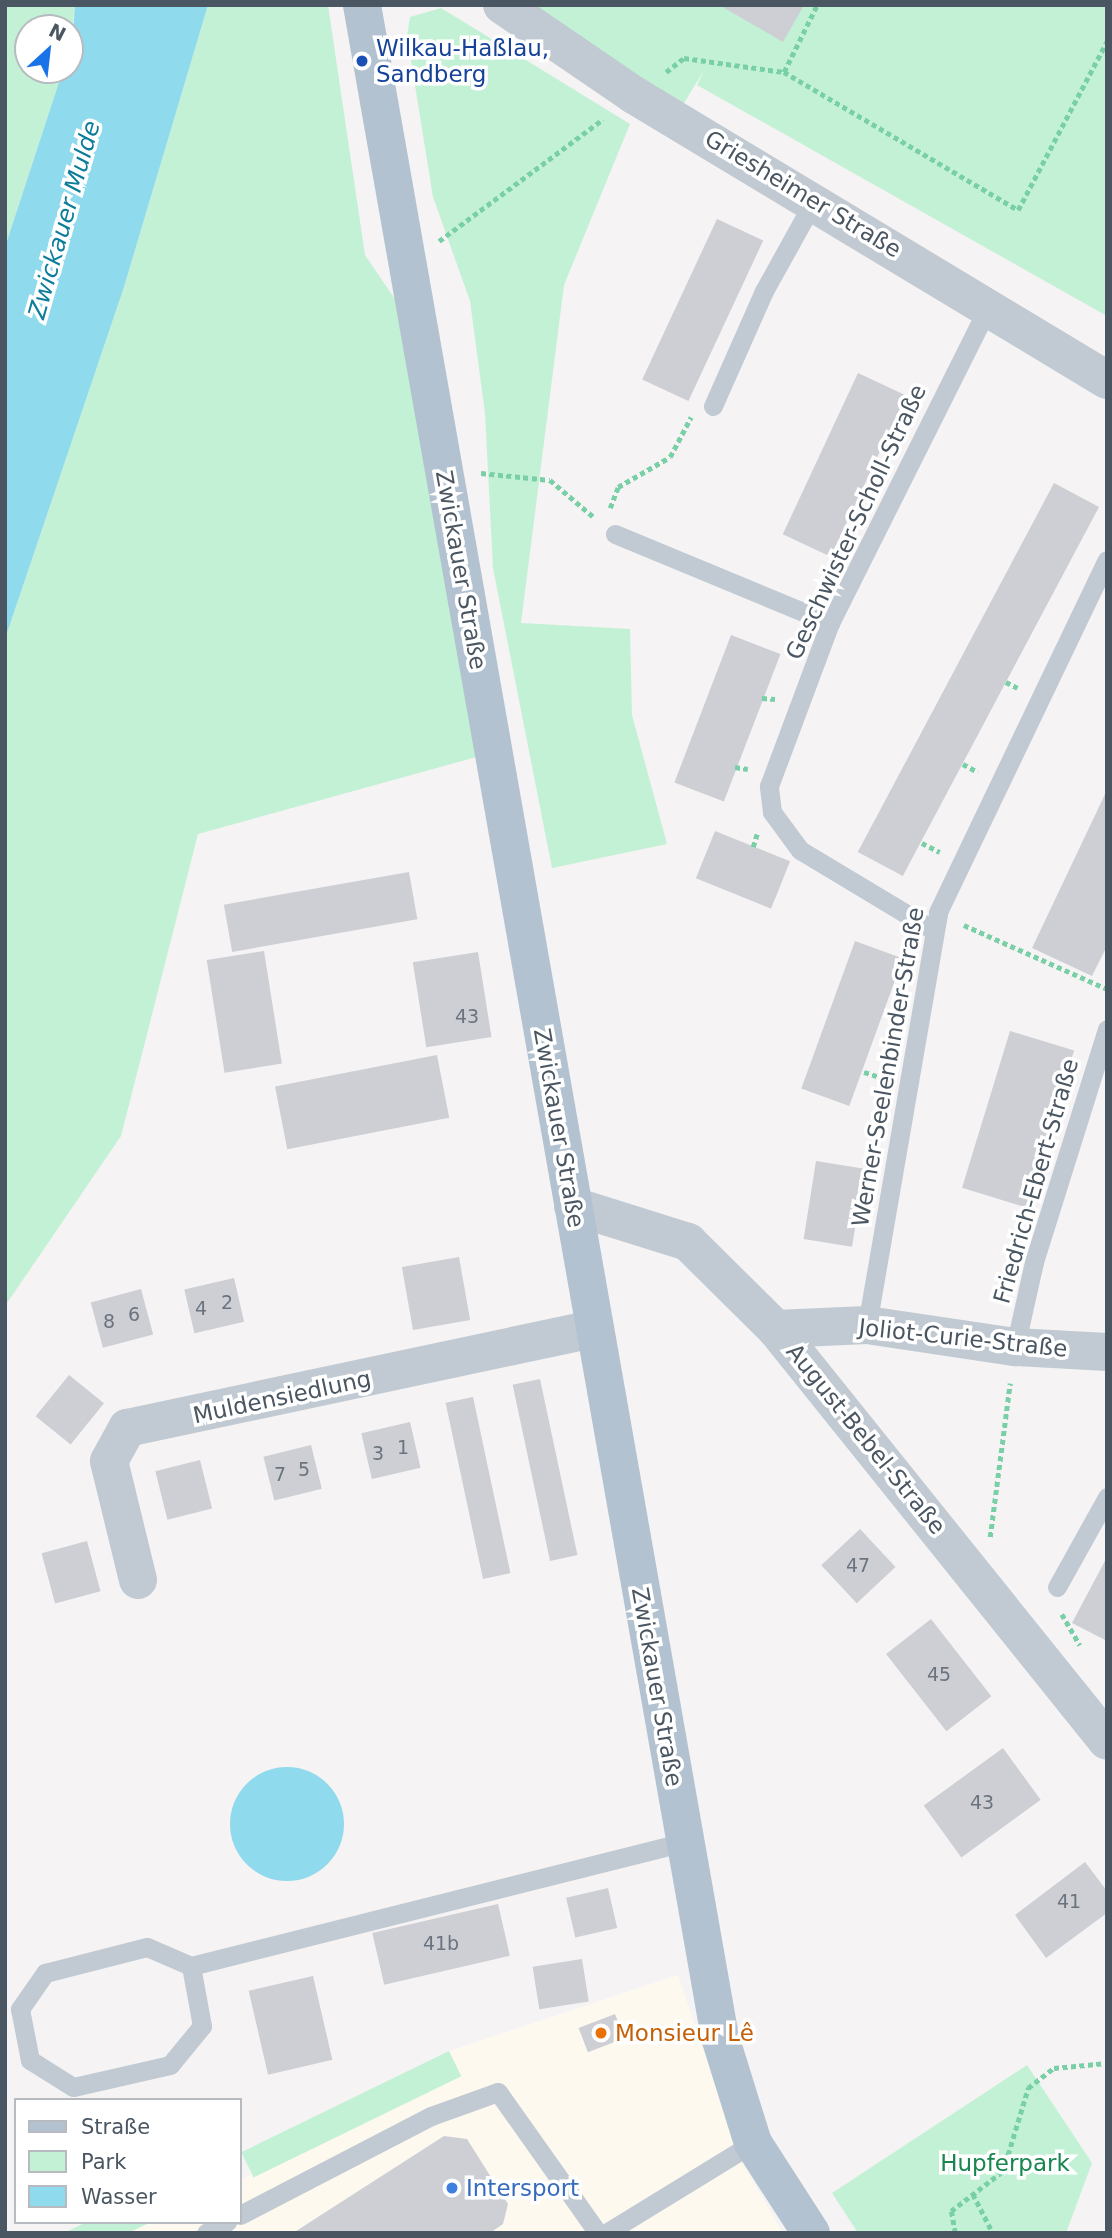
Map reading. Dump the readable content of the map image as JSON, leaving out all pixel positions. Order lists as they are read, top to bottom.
{
  "streets": {
    "main road": ["Zwickauer Straße"],
    "street": [
      "Griesheimer Straße",
      "Joliot-Curie-Straße",
      "Muldensiedlung",
      "August-Bebel-Straße"
    ],
    "lane": ["Geschwister-Scholl-Straße", "Werner-Seelenbinder-Straße", "Friedrich-Ebert-Straße"]
  },
  "crossings": [
    ["Griesheimer Straße", "Geschwister-Scholl-Straße"],
    ["Geschwister-Scholl-Straße", "Werner-Seelenbinder-Straße"],
    ["Zwickauer Straße", "Muldensiedlung"],
    ["Zwickauer Straße", "August-Bebel-Straße"],
    ["Werner-Seelenbinder-Straße", "Joliot-Curie-Straße"],
    ["Friedrich-Ebert-Straße", "Joliot-Curie-Straße"],
    ["Joliot-Curie-Straße", "August-Bebel-Straße"]
  ],
  "water": ["Zwickauer Mulde"],
  "parks": ["Hupferpark"],
  "places": ["Wilkau-Haßlau, Sandberg", "Monsieur Lê", "Intersport"],
  "house_numbers": [
    "43",
    "2",
    "4",
    "6",
    "8",
    "1",
    "3",
    "5",
    "7",
    "47",
    "45",
    "43",
    "41",
    "41b"
  ],
  "legend": ["Straße", "Park", "Wasser"],
  "north": "top right"
}
